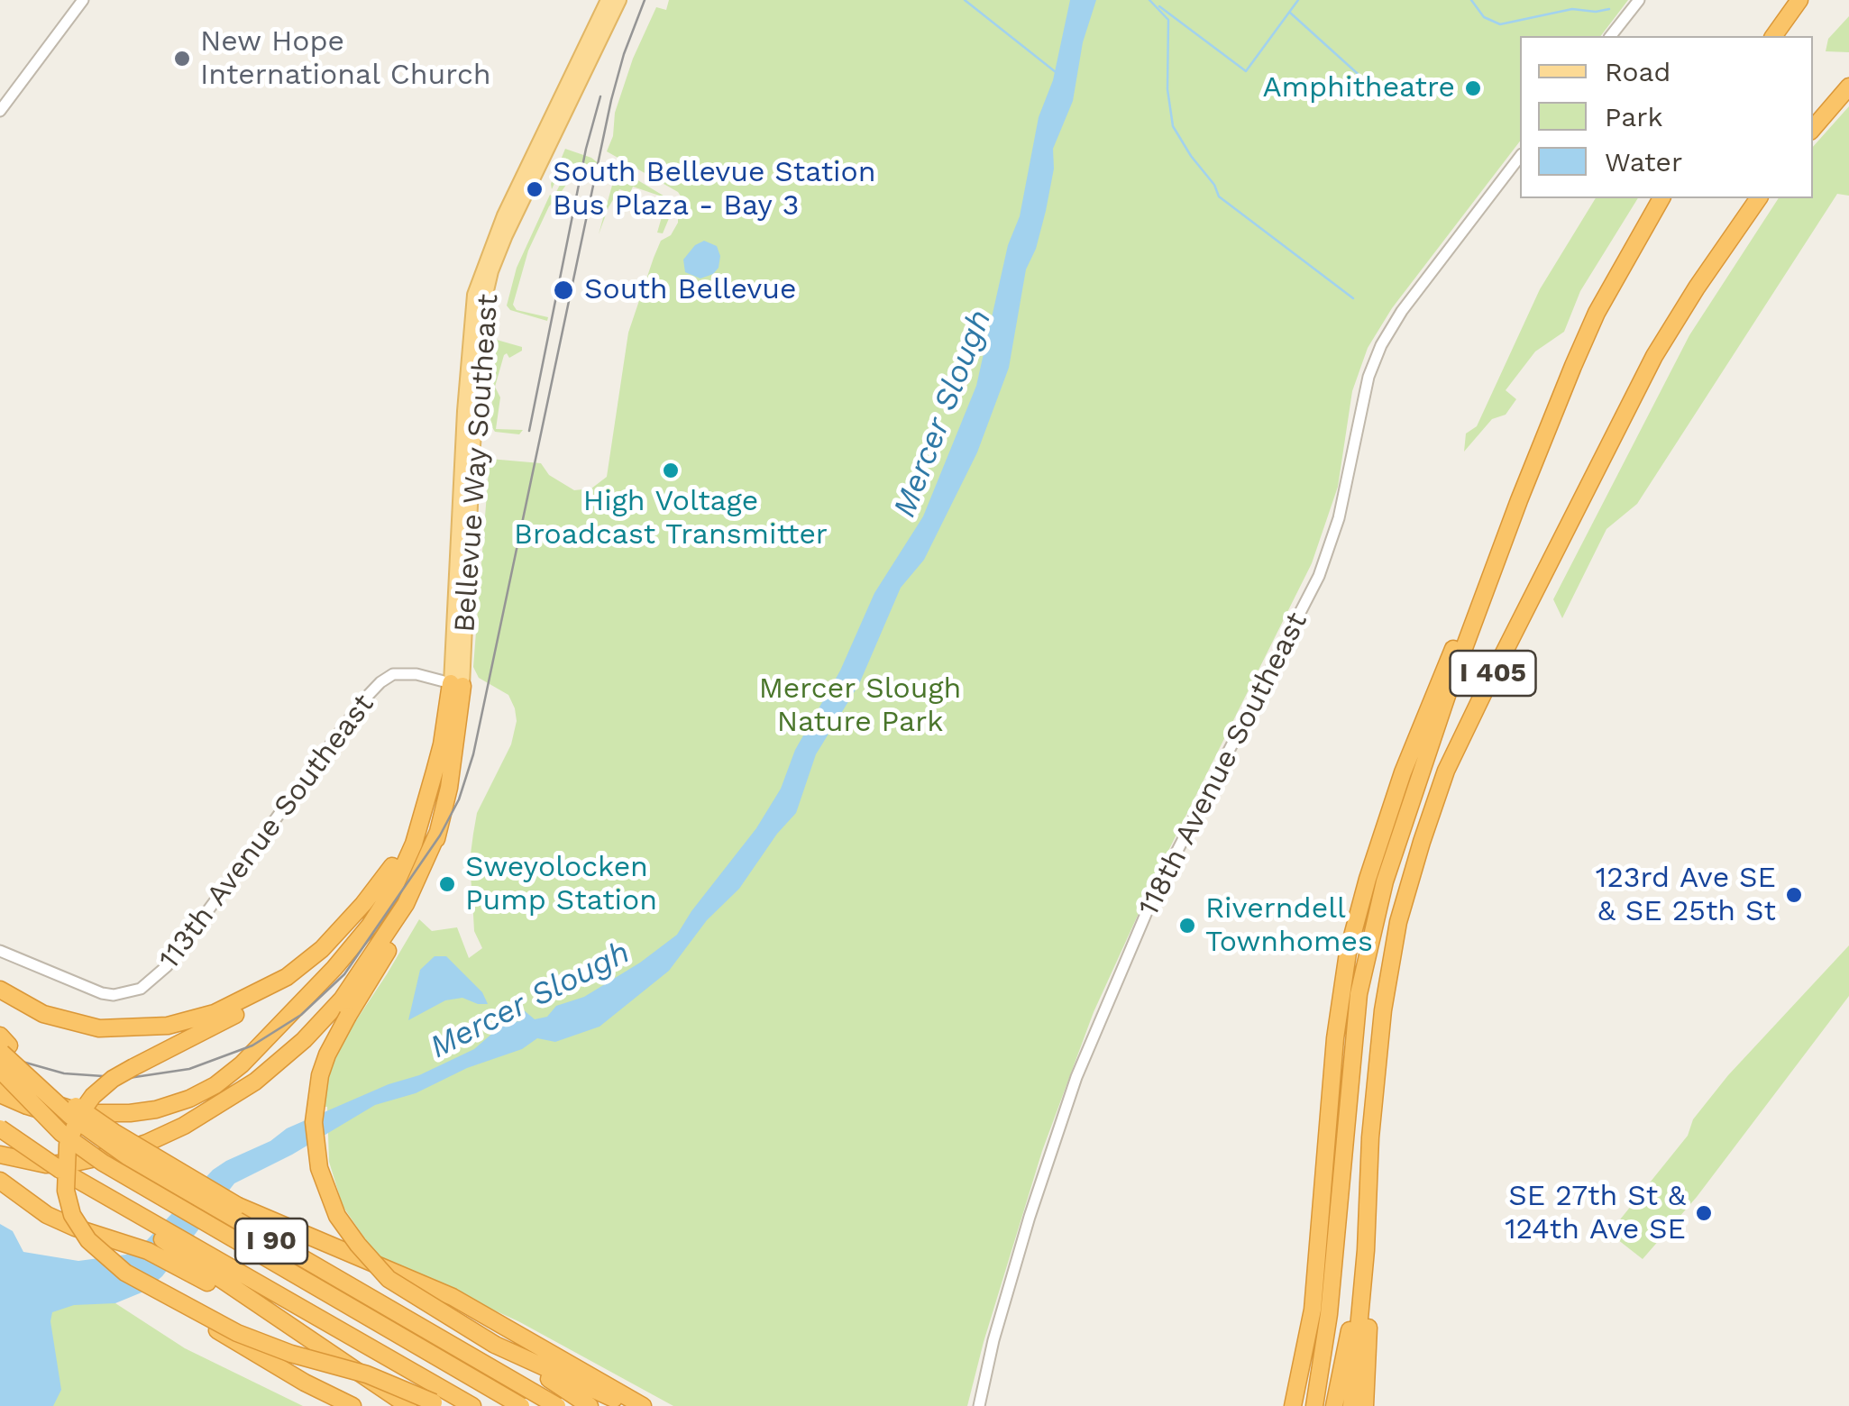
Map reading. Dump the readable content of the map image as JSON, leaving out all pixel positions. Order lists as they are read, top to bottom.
{
  "streets": {
    "highway": ["I 405", "I 90"],
    "main road": ["Bellevue Way Southeast"],
    "street": ["118th Avenue Southeast", "113th Avenue Southeast"]
  },
  "crossings": [
    ["Bellevue Way Southeast", "113th Avenue Southeast"]
  ],
  "water": ["Mercer Slough"],
  "parks": ["Mercer Slough Nature Park"],
  "places": [
    "New Hope International Church",
    "Amphitheatre",
    "South Bellevue Station Bus Plaza - Bay 3",
    "South Bellevue",
    "High Voltage Broadcast Transmitter",
    "Sweyolocken Pump Station",
    "123rd Ave SE & SE 25th St",
    "Riverndell Townhomes",
    "SE 27th St & 124th Ave SE"
  ],
  "legend": ["Road", "Park", "Water"]
}
